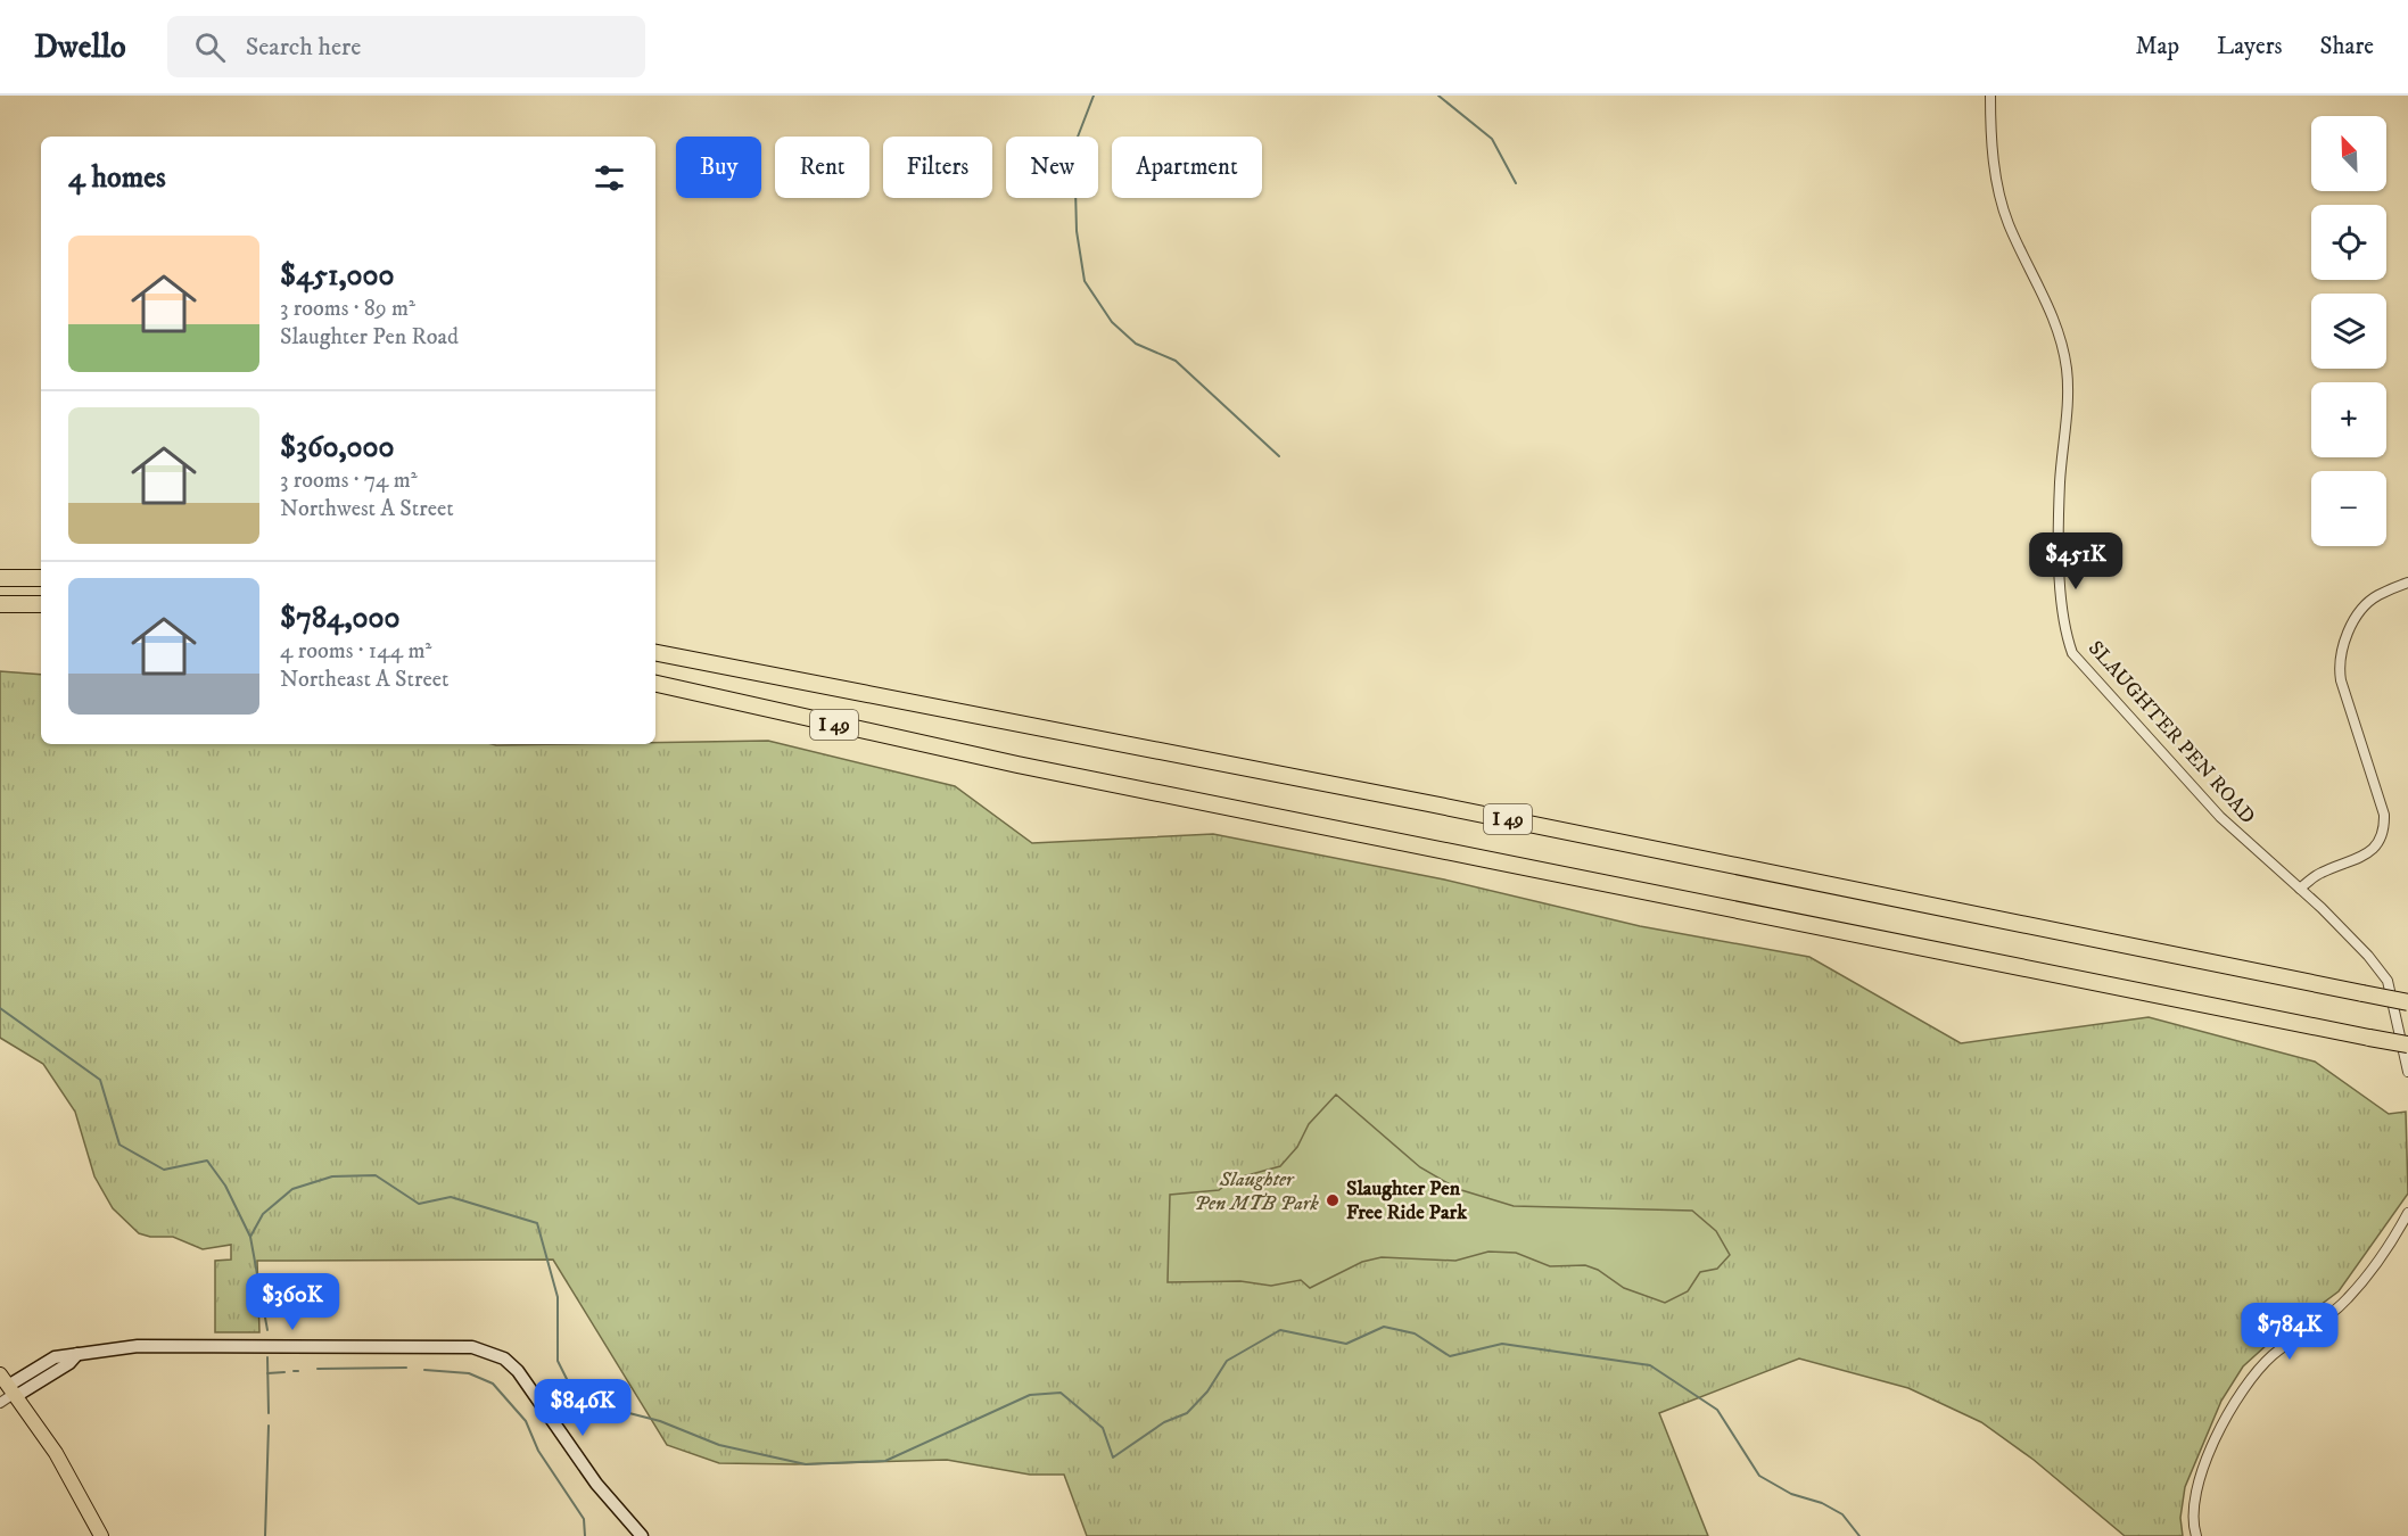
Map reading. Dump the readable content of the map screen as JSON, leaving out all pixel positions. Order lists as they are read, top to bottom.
{
  "streets": {
    "highway": ["I 49"],
    "street": ["SLAUGHTER PEN ROAD"]
  },
  "parks": ["Slaughter Pen MTB Park"],
  "places": ["Slaughter Pen Free Ride Park"],
  "north": "top left",
  "page": {
    "header": "Dwello",
    "search": "Search here",
    "nav": ["Map", "Layers", "Share"],
    "map_buttons": ["+", "−"],
    "chip": [
      "Buy",
      "Rent",
      "Filters",
      "New",
      "Apartment"
    ],
    "heading": "4 homes",
    "list": [
      {
        "name": "$451,000",
        "note": "3 rooms · 89 m² · Slaughter Pen Road"
      },
      {
        "name": "$360,000",
        "note": "3 rooms · 74 m² · Northwest A Street"
      },
      {
        "name": "$784,000",
        "note": "4 rooms · 144 m² · Northeast A Street"
      }
    ],
    "price": [
      "$451K",
      "$360K",
      "$784K",
      "$846K"
    ]
  }
}
